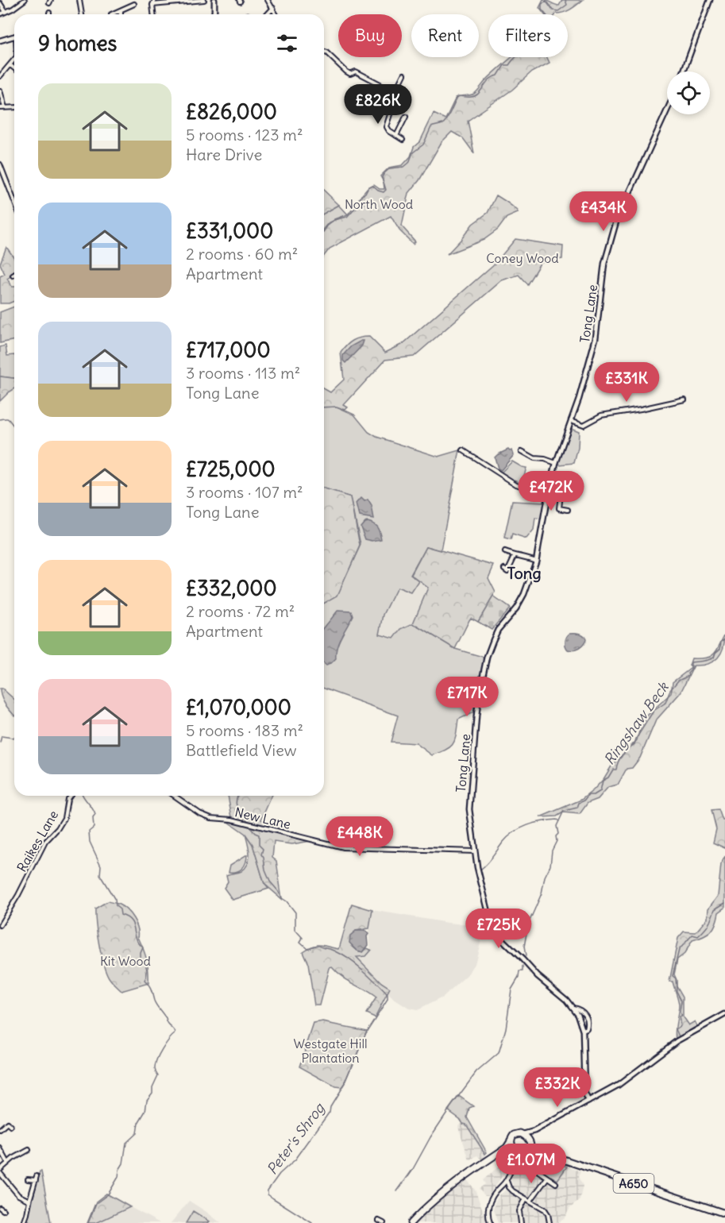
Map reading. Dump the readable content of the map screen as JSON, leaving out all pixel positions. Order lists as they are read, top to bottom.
{
  "streets": {
    "highway": ["A650"],
    "street": ["Tong Lane", "New Lane", "Raikes Lane"]
  },
  "crossings": [
    ["Tong Lane", "New Lane"]
  ],
  "districts": ["Tong"],
  "water": ["Ringshaw Beck", "Peter's Shrog"],
  "parks": [
    "North Wood",
    "Coney Wood",
    "Kit Wood",
    "Westgate Hill Plantation"
  ],
  "page": {
    "chip": ["Buy", "Rent", "Filters"],
    "heading": "9 homes",
    "list": [
      {
        "name": "£826,000",
        "note": "5 rooms · 123 m² · Hare Drive"
      },
      {
        "name": "£331,000",
        "note": "2 rooms · 60 m² · Apartment"
      },
      {
        "name": "£717,000",
        "note": "3 rooms · 113 m² · Tong Lane"
      },
      {
        "name": "£725,000",
        "note": "3 rooms · 107 m² · Tong Lane"
      },
      {
        "name": "£332,000",
        "note": "2 rooms · 72 m² · Apartment"
      },
      {
        "name": "£1,070,000",
        "note": "5 rooms · 183 m² · Battlefield View"
      }
    ],
    "price": [
      "£826K",
      "£434K",
      "£331K",
      "£472K",
      "£717K",
      "£448K",
      "£725K",
      "£332K",
      "£1.07M"
    ]
  }
}
